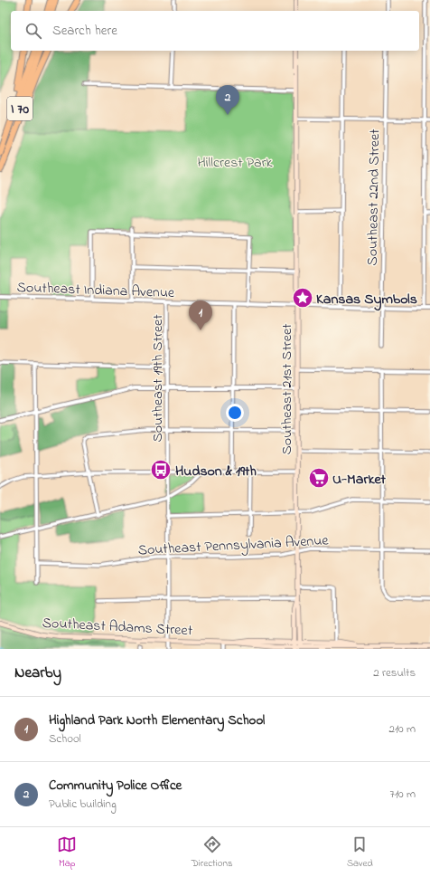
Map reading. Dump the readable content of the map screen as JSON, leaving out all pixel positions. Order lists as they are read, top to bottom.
{
  "streets": {
    "highway": ["I 70"],
    "main road": ["Southeast 21st Street", "Southeast Adams Street"],
    "street": [
      "Southeast 22nd Street",
      "Southeast Indiana Avenue",
      "Southeast 19th Street",
      "Southeast Pennsylvania Avenue"
    ]
  },
  "crossings": [
    ["Southeast 22nd Street", "Southeast Indiana Avenue"],
    ["Southeast Indiana Avenue", "Southeast 19th Street"],
    ["Southeast Indiana Avenue", "Southeast 21st Street"],
    ["Southeast 19th Street", "Southeast Pennsylvania Avenue"],
    ["Southeast 19th Street", "Southeast Adams Street"],
    ["Southeast 21st Street", "Southeast Pennsylvania Avenue"],
    ["Southeast 21st Street", "Southeast Adams Street"]
  ],
  "parks": ["Hillcrest Park"],
  "places": {
    "place": ["Kansas Symbols"],
    "bus stop": ["Hudson & 19th"],
    "supermarket": ["U-Market"]
  },
  "page": {
    "search": "Search here",
    "pins": ["2", "1"],
    "heading": ["Nearby", "2 results"],
    "list": [
      {
        "mark": "1",
        "name": "Highland Park North Elementary School",
        "note": "School",
        "value": "210 m"
      },
      {
        "mark": "2",
        "name": "Community Police Office",
        "note": "Public building",
        "value": "710 m"
      }
    ],
    "nav": ["Map", "Directions", "Saved"]
  }
}
